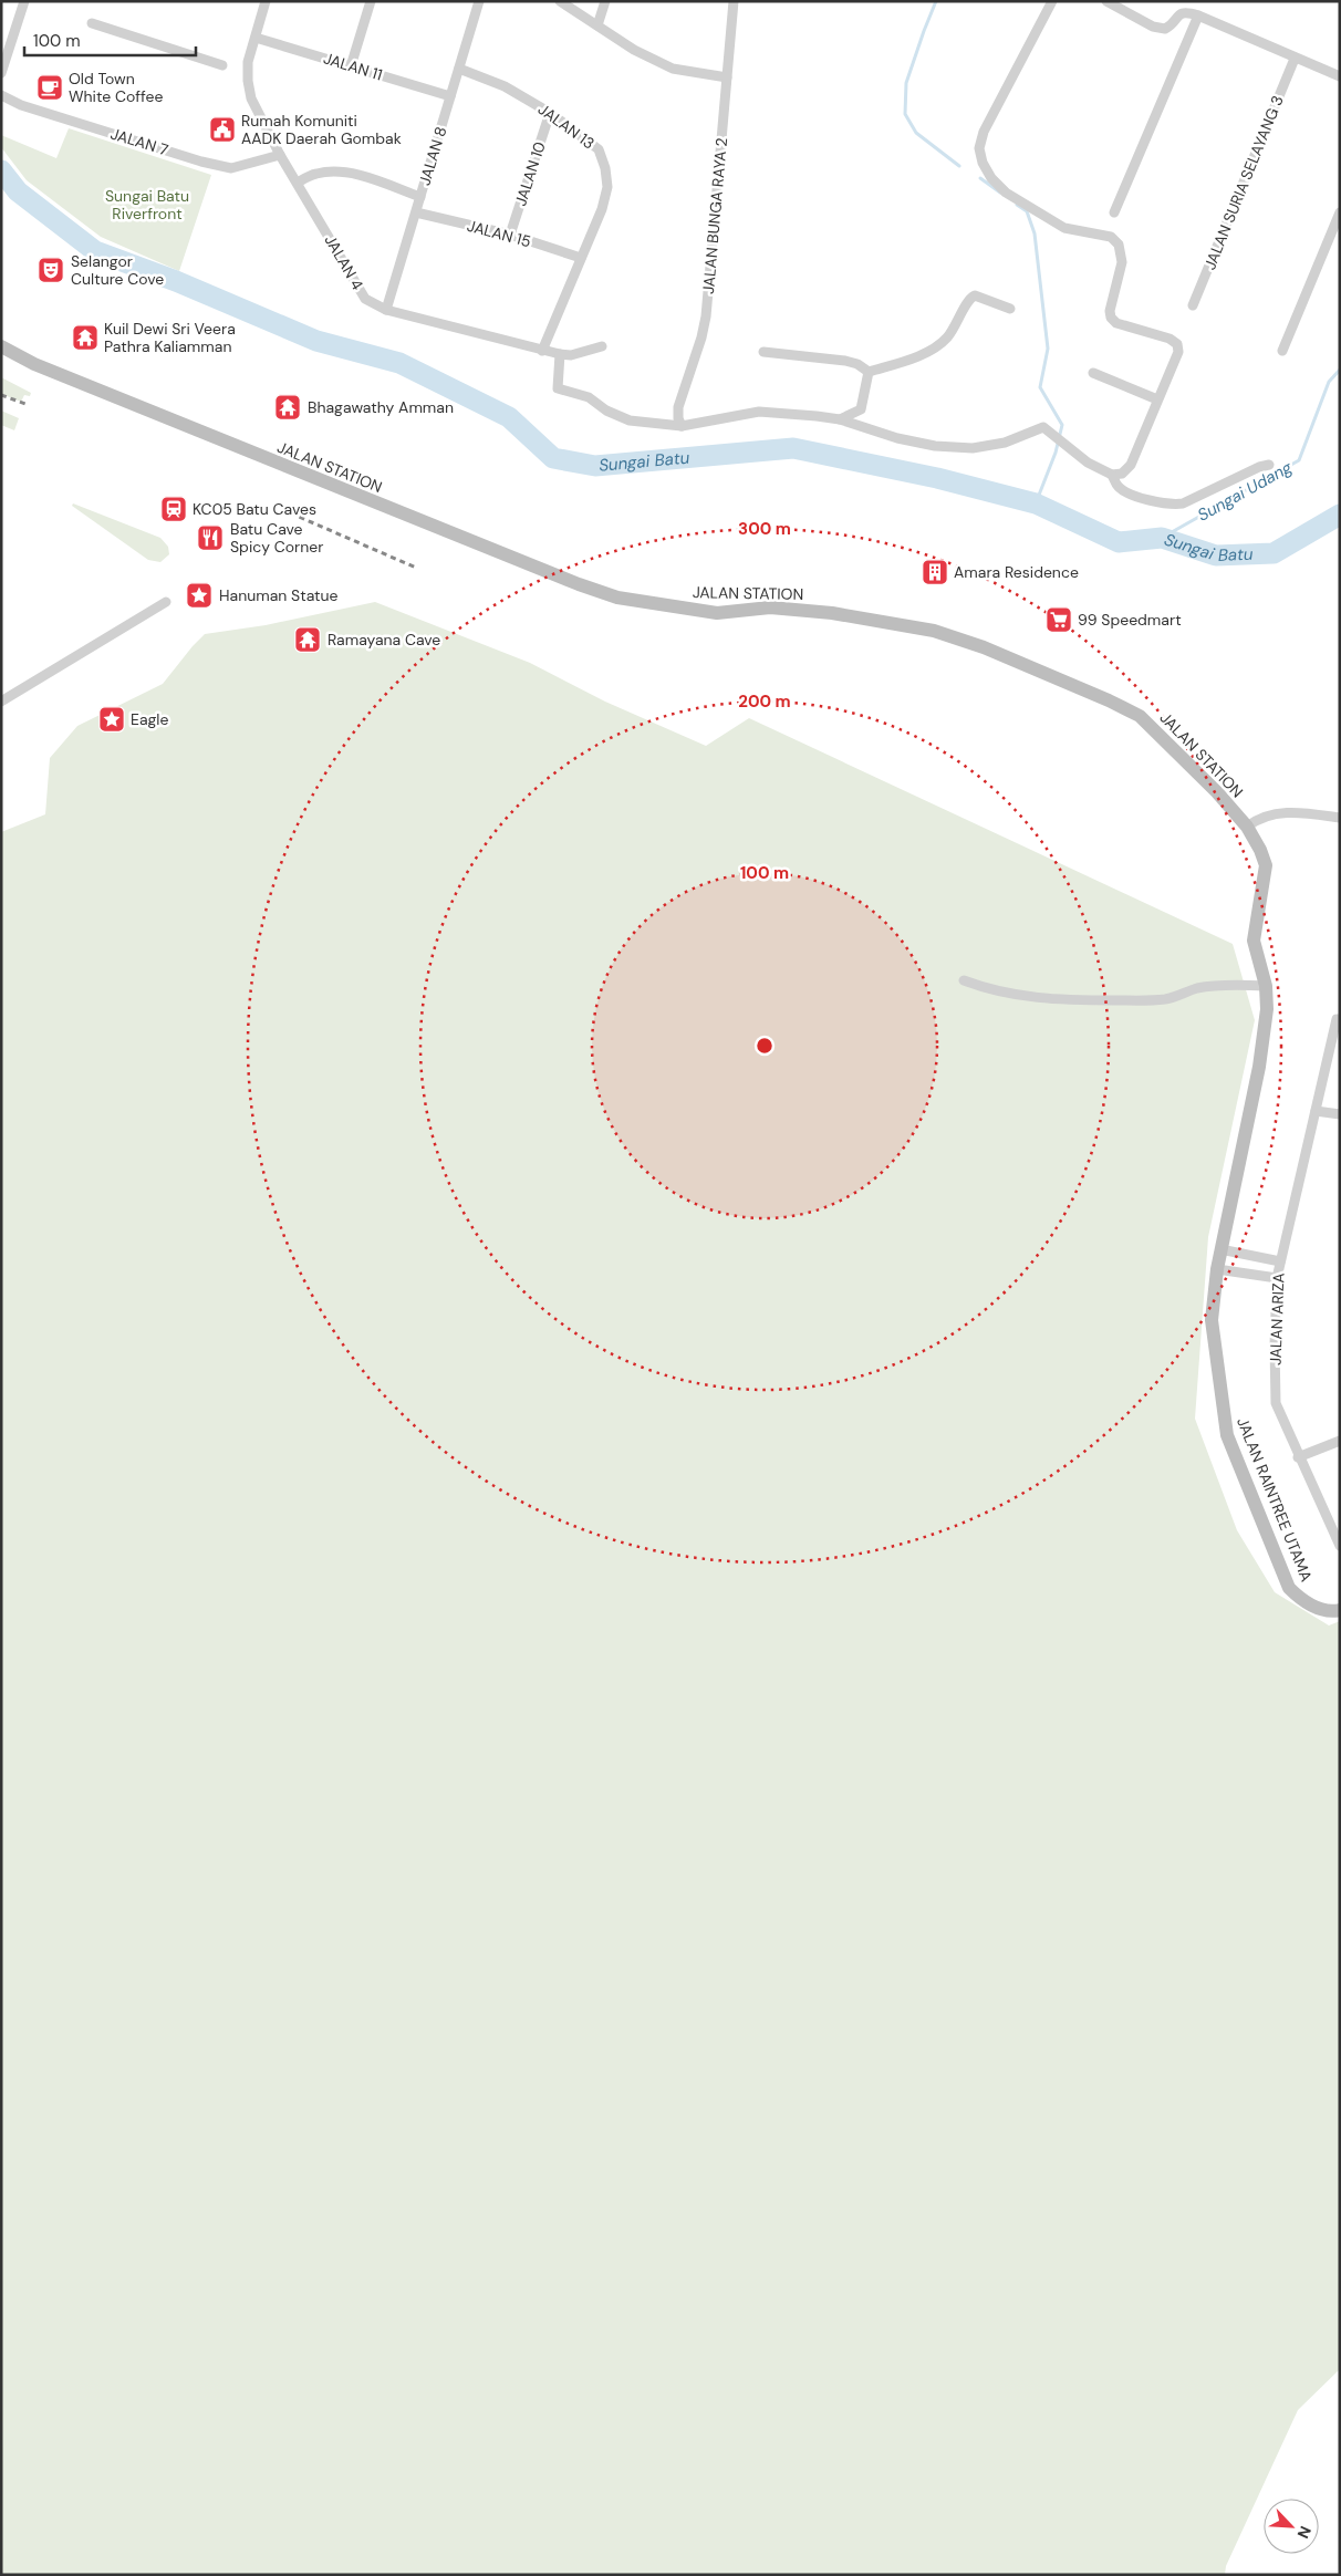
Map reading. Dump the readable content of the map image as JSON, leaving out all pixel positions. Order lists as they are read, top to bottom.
{
  "streets": {
    "street": [
      "JALAN 11",
      "JALAN 13",
      "JALAN 7",
      "JALAN 8",
      "JALAN 10",
      "JALAN SURIA SELAYANG 3",
      "JALAN BUNGA RAYA 2",
      "JALAN 15",
      "JALAN 4",
      "JALAN STATION",
      "JALAN ARIZA",
      "JALAN RAINTREE UTAMA"
    ]
  },
  "crossings": [
    ["JALAN 11", "JALAN 8"],
    ["JALAN 11", "JALAN 4"],
    ["JALAN 13", "JALAN 8"],
    ["JALAN 13", "JALAN 10"],
    ["JALAN 13", "JALAN 15"],
    ["JALAN 13", "JALAN 4"],
    ["JALAN 7", "JALAN 4"],
    ["JALAN 8", "JALAN 15"],
    ["JALAN 8", "JALAN 4"],
    ["JALAN 10", "JALAN 15"],
    ["JALAN STATION", "JALAN RAINTREE UTAMA"]
  ],
  "water": ["Sungai Batu", "Sungai Udang"],
  "parks": ["Sungai Batu Riverfront"],
  "places": {
    "cafe": ["Old Town White Coffee"],
    "public building": ["Rumah Komuniti AADK Daerah Gombak"],
    "theatre": ["Selangor Culture Cove"],
    "temple": ["Kuil Dewi Sri Veera Pathra Kaliamman", "Bhagawathy Amman", "Ramayana Cave"],
    "station": ["KC05 Batu Caves"],
    "restaurant": ["Batu Cave Spicy Corner"],
    "building": ["Amara Residence"],
    "place": ["Hanuman Statue", "Eagle"],
    "supermarket": ["99 Speedmart"]
  },
  "scale_bar": "100 m",
  "north": "bottom right",
  "rings": ["300 m", "200 m", "100 m"]
}
